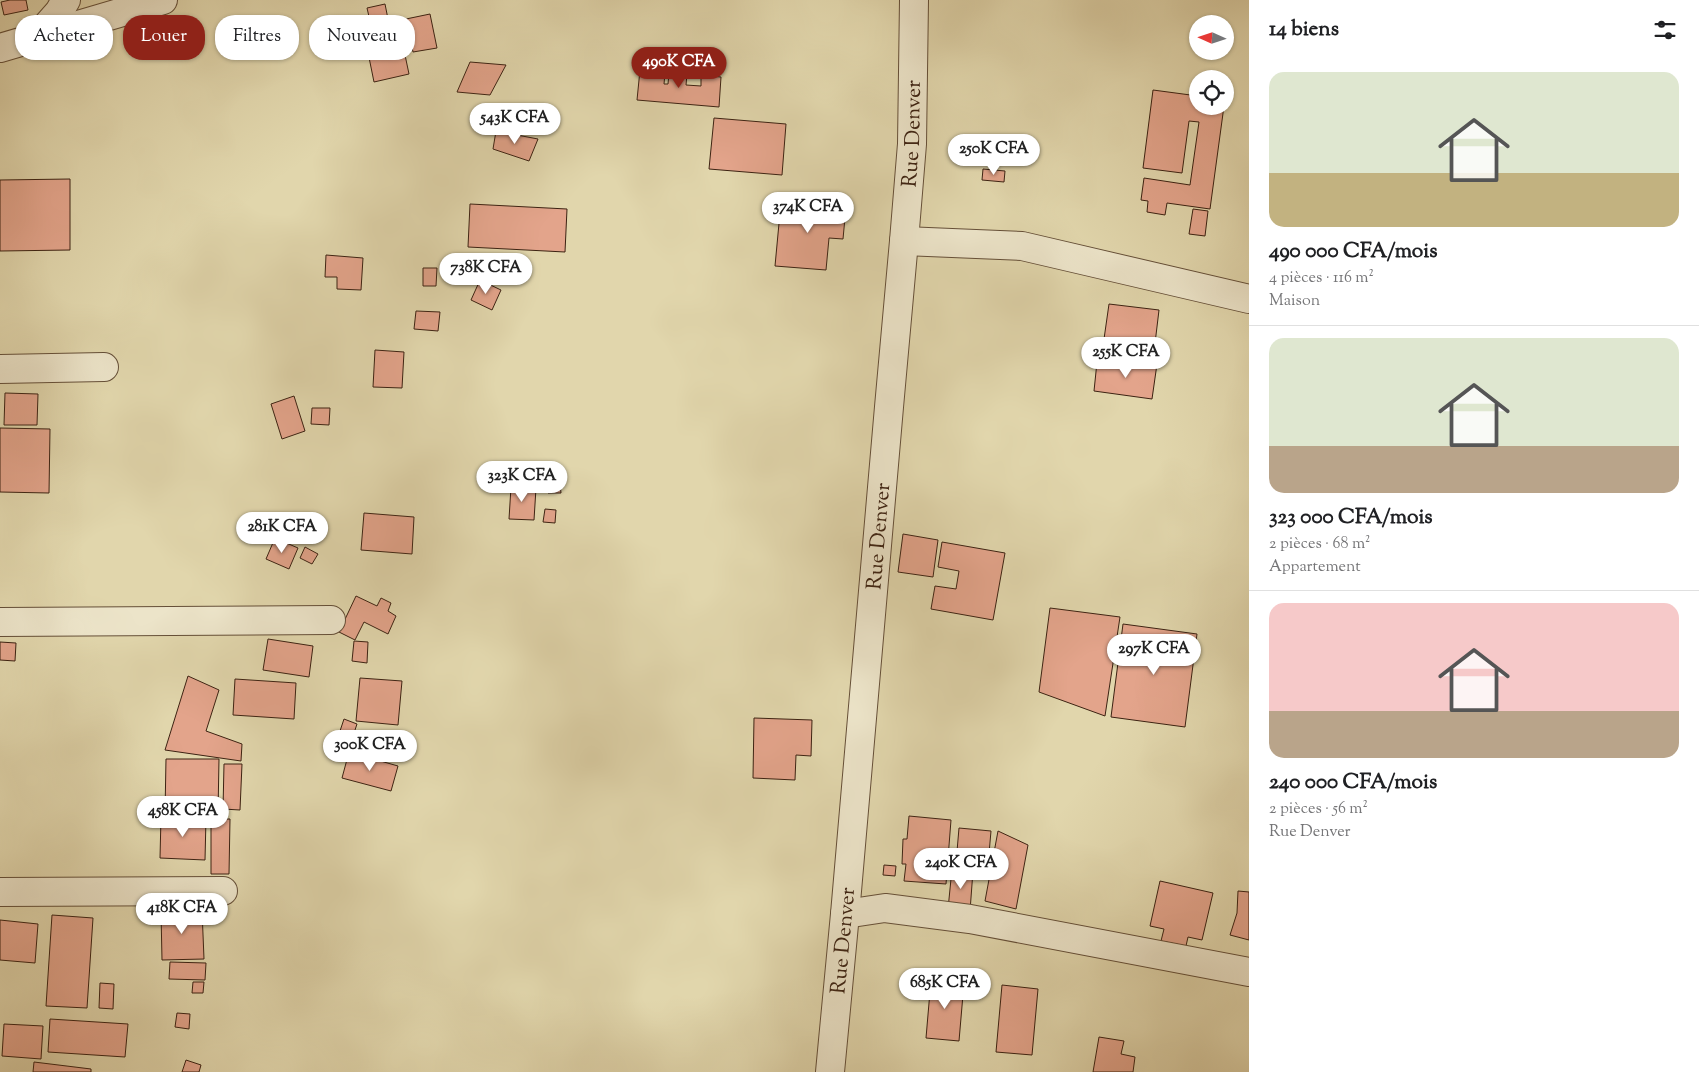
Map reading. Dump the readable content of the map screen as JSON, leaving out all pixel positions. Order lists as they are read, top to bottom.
{
  "streets": {
    "street": ["Rue Denver"]
  },
  "north": "left",
  "page": {
    "heading": "14 biens",
    "chip": [
      "Acheter",
      "Louer",
      "Filtres",
      "Nouveau"
    ],
    "price": [
      "490K CFA",
      "543K CFA",
      "250K CFA",
      "374K CFA",
      "738K CFA",
      "255K CFA",
      "323K CFA",
      "281K CFA",
      "297K CFA",
      "300K CFA",
      "458K CFA",
      "240K CFA",
      "418K CFA",
      "685K CFA"
    ],
    "list": [
      {
        "name": "490 000 CFA/mois",
        "note": "4 pièces · 116 m² · Maison"
      },
      {
        "name": "323 000 CFA/mois",
        "note": "2 pièces · 68 m² · Appartement"
      },
      {
        "name": "240 000 CFA/mois",
        "note": "2 pièces · 56 m² · Rue Denver"
      }
    ]
  }
}
